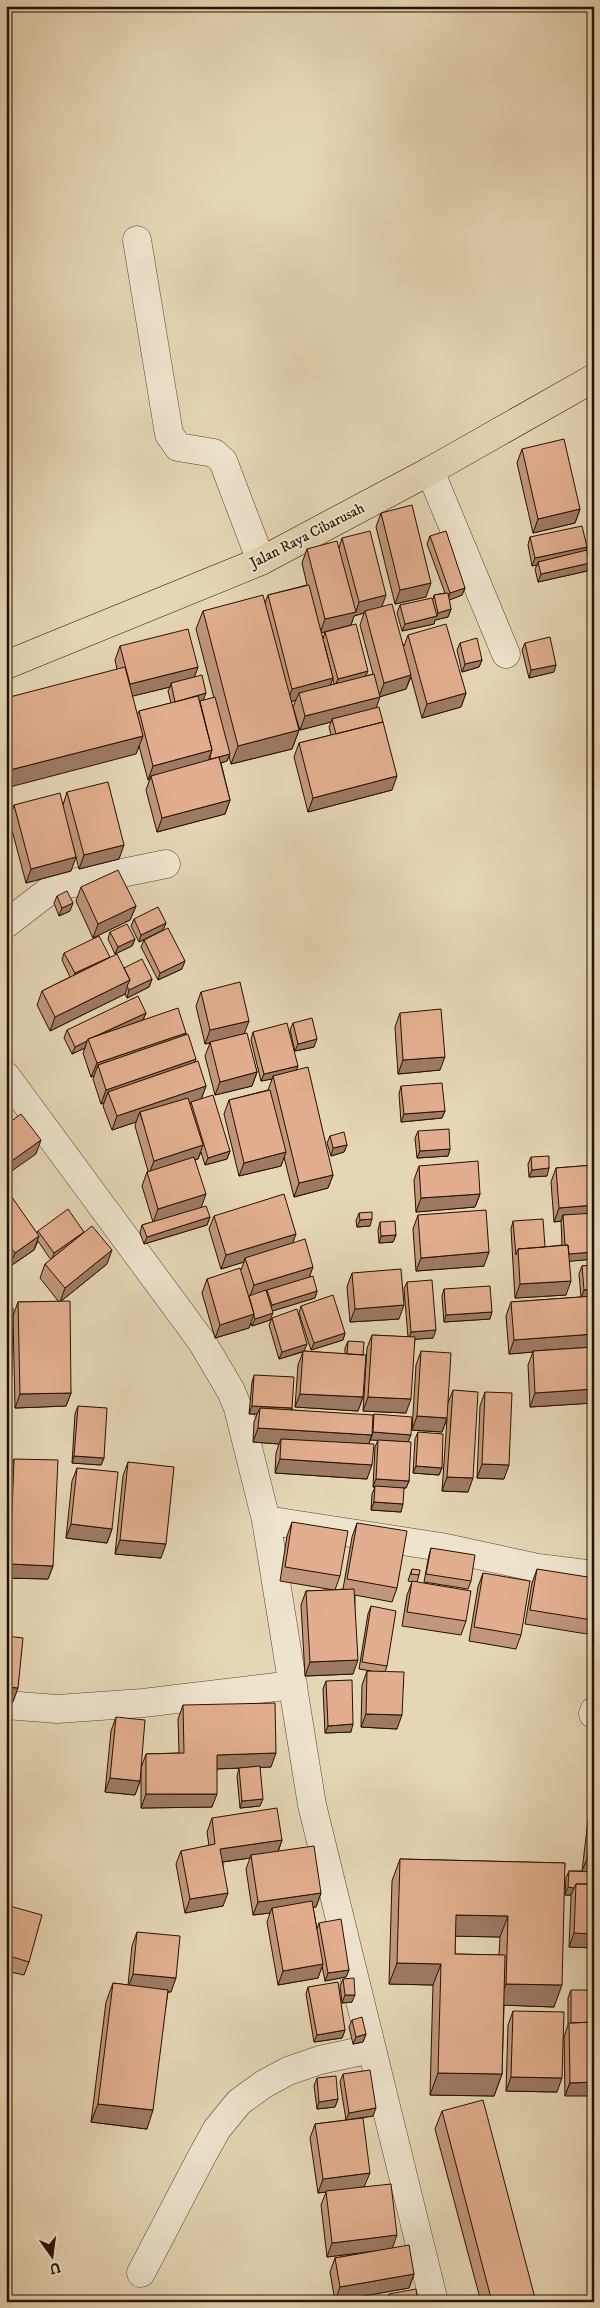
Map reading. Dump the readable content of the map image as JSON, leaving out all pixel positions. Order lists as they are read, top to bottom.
{
  "streets": {
    "main road": ["Jalan Raya Cibarusah"]
  },
  "north": "bottom"
}
